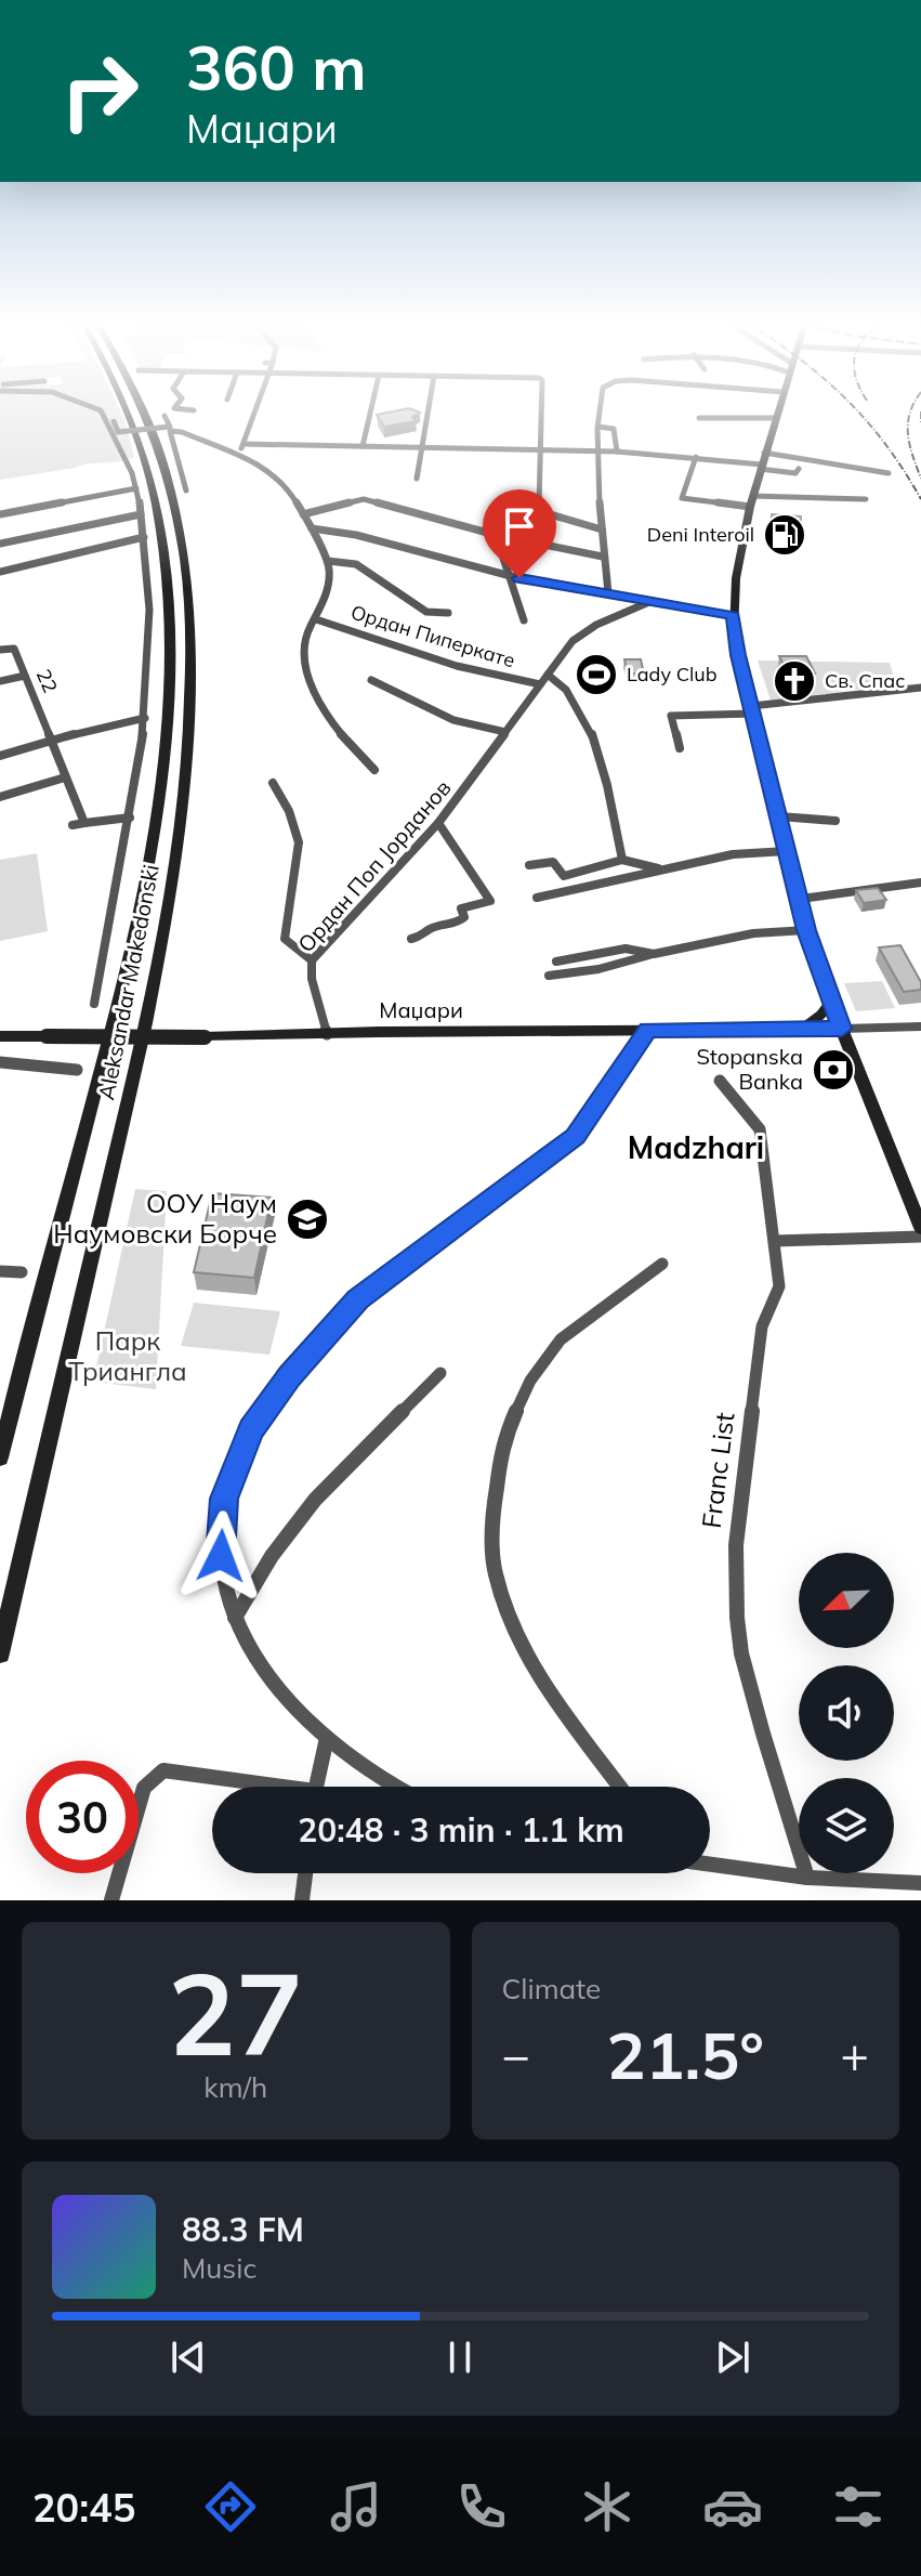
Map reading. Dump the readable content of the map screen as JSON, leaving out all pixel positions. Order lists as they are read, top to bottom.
{
  "streets": {
    "street": [
      "Ордан Пиперкате",
      "22",
      "Ордан Поп Јорданов",
      "Aleksandar Makedonski",
      "Маџари",
      "Franc List"
    ]
  },
  "crossings": [
    ["Ордан Пиперкате", "Ордан Поп Јорданов"],
    ["Ордан Поп Јорданов", "Маџари"]
  ],
  "districts": ["Madzhari"],
  "parks": ["Парк Триангла"],
  "places": {
    "fuel station": ["Deni Interoil"],
    "sports": ["Lady Club"],
    "church": ["Св. Спас"],
    "bank": ["Stopanska Banka"],
    "school or university": ["ООУ Наум Наумовски Борче"]
  },
  "north": "bottom left",
  "page": {
    "turn": ["360 m", "Маџари"],
    "limit": "30",
    "trip": "20:48 · 3 min · 1.1 km",
    "tile": [
      ["27", "km/h"],
      "Climate"
    ],
    "heat": ["−", "21.5°", "+"],
    "song": ["88.3 FM", "Music"],
    "tabs": "20:45"
  }
}
